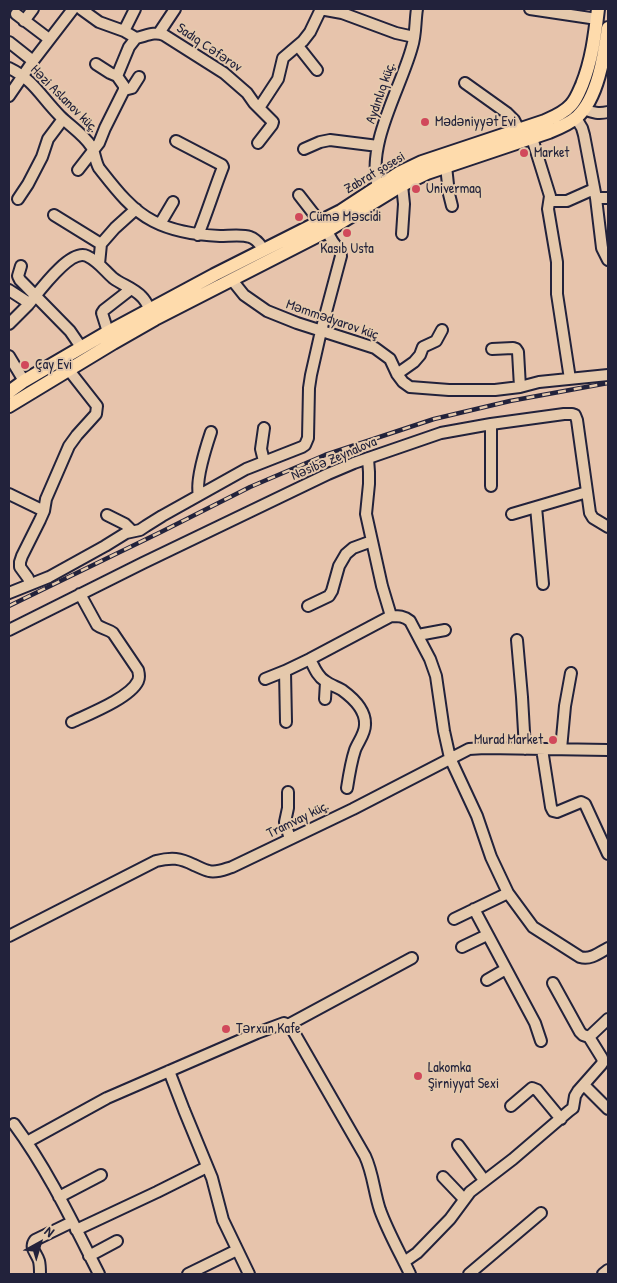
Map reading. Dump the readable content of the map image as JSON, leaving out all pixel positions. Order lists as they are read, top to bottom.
{
  "streets": {
    "main road": ["Zabrat şosesi"],
    "street": [
      "Sadıq Cəfərov",
      "Aydınlıq küç.",
      "Həzi Aslanov küç.",
      "Məmmədyarov küç",
      "Nəsibə Zeynalova",
      "Tramvay küç."
    ]
  },
  "crossings": [
    ["Aydınlıq küç.", "Zabrat şosesi"],
    ["Həzi Aslanov küç.", "Zabrat şosesi"],
    ["Zabrat şosesi", "Məmmədyarov küç"]
  ],
  "places": [
    "Mədəniyyət Evi",
    "Market",
    "Univermaq",
    "Cümə Məscidi",
    "Kasıb Usta",
    "Çay Evi",
    "Murad Market",
    "Tərxun Kafe",
    "Lakomka Şirniyyat Sexi"
  ],
  "north": "top right"
}
